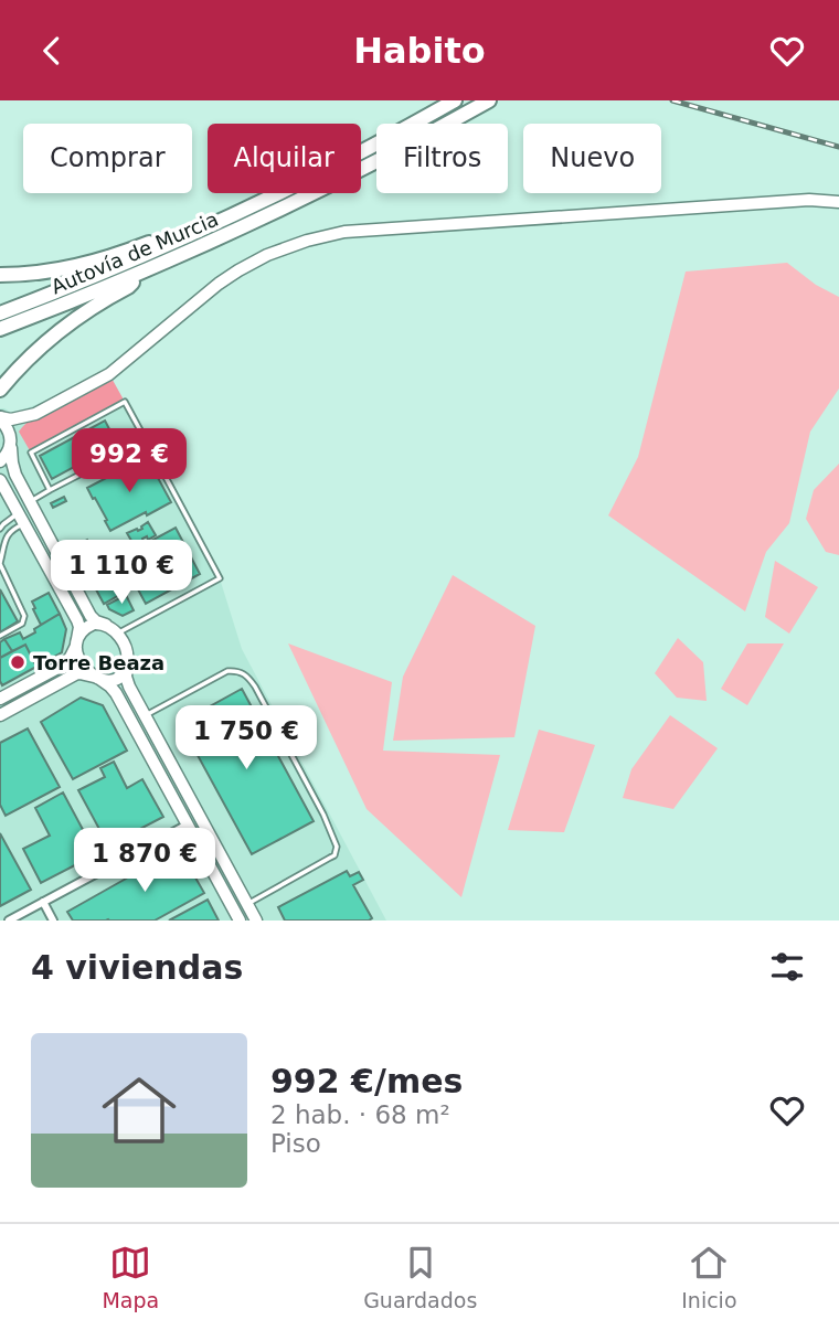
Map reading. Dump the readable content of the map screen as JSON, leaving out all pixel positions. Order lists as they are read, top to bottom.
{
  "streets": {
    "highway": ["Autovía de Murcia"]
  },
  "places": ["Torre Beaza"],
  "page": {
    "header": "Habito",
    "chip": [
      "Comprar",
      "Alquilar",
      "Filtros",
      "Nuevo"
    ],
    "price": [
      "992 €",
      "1 110 €",
      "1 750 €",
      "1 870 €"
    ],
    "heading": "4 viviendas",
    "list": [
      {
        "name": "992 €/mes",
        "note": "2 hab. · 68 m² · Piso"
      }
    ],
    "tabs": ["Mapa", "Guardados", "Inicio"]
  }
}
